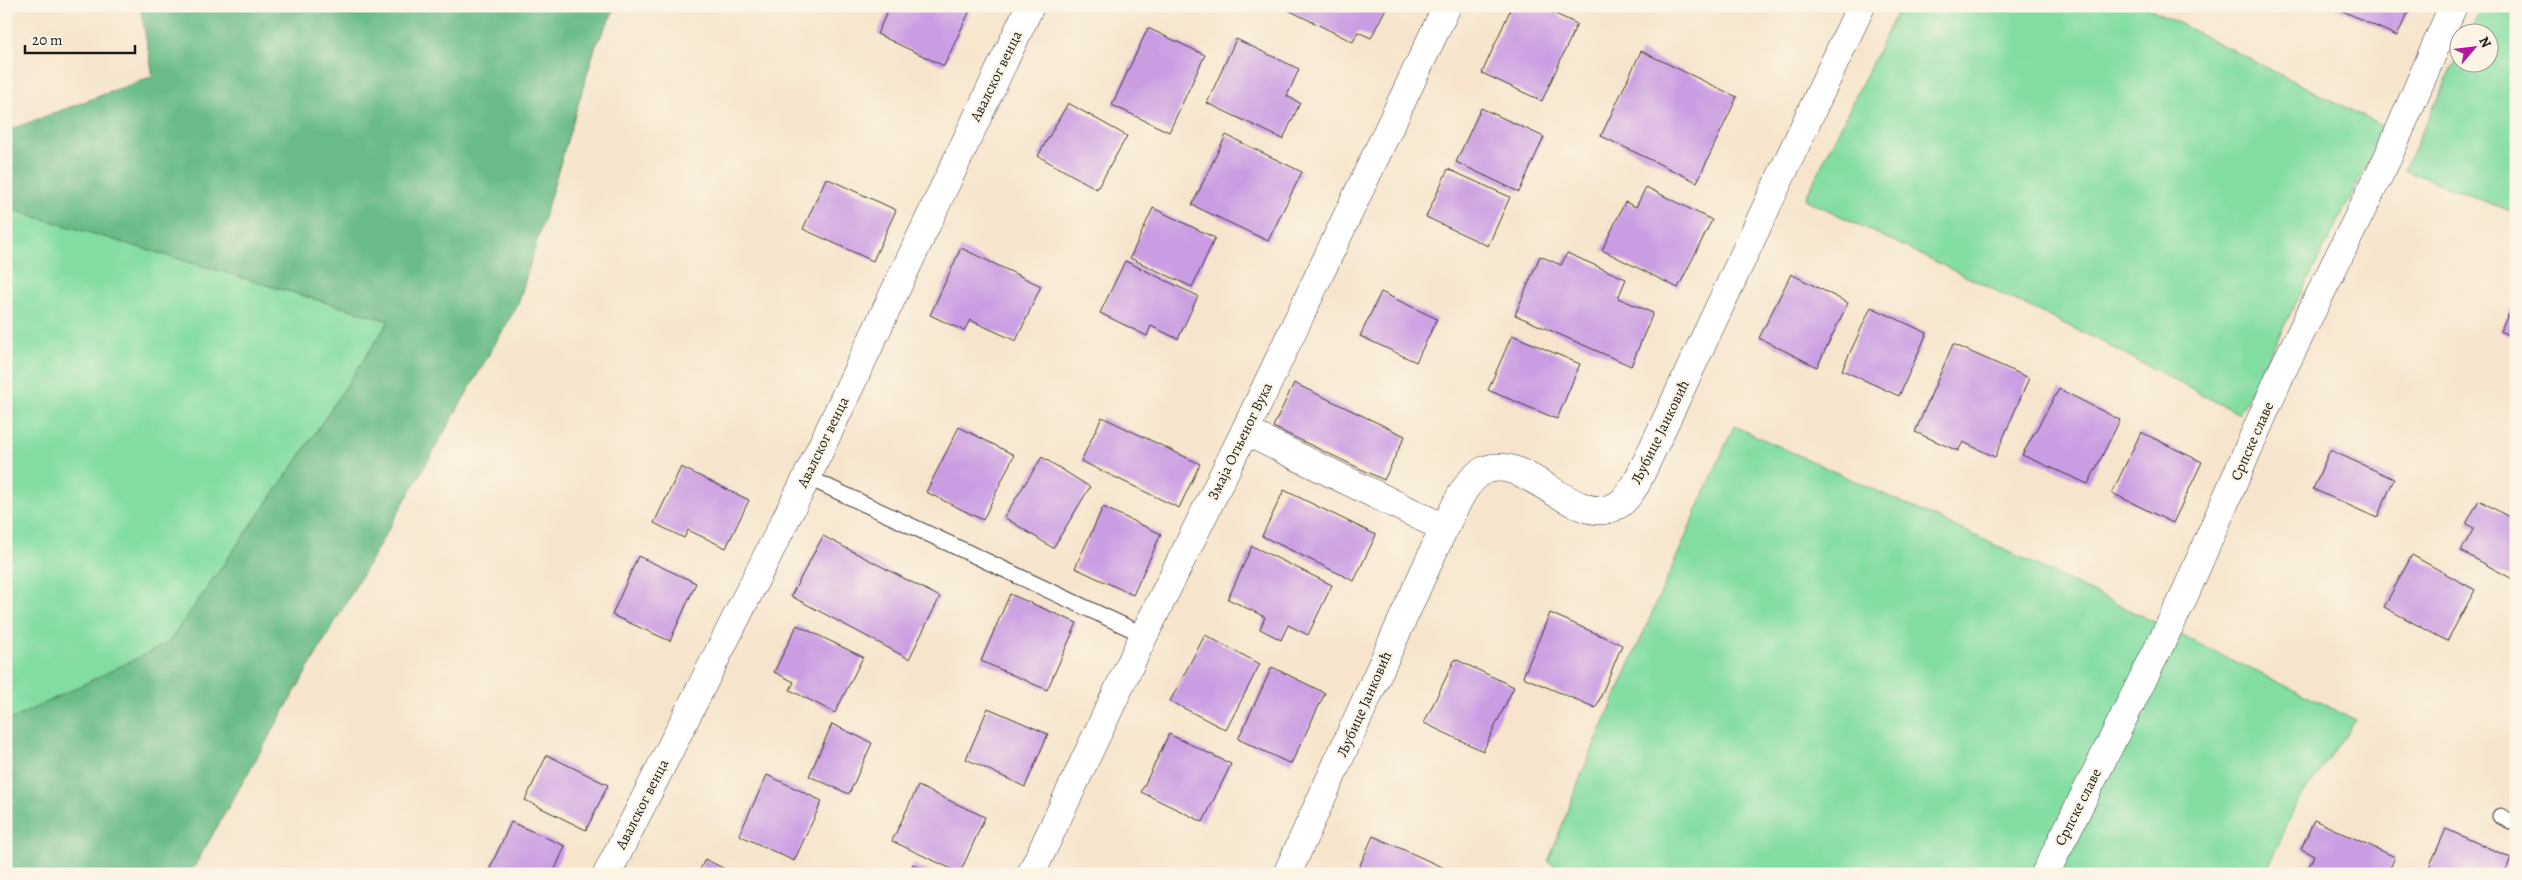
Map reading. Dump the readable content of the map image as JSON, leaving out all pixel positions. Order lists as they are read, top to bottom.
{
  "streets": {
    "street": [
      "Авалског венца",
      "Љубице Јанковић",
      "Змаја Огњеног Вука",
      "Српске славе"
    ]
  },
  "scale_bar": "20 m",
  "north": "top right"
}
